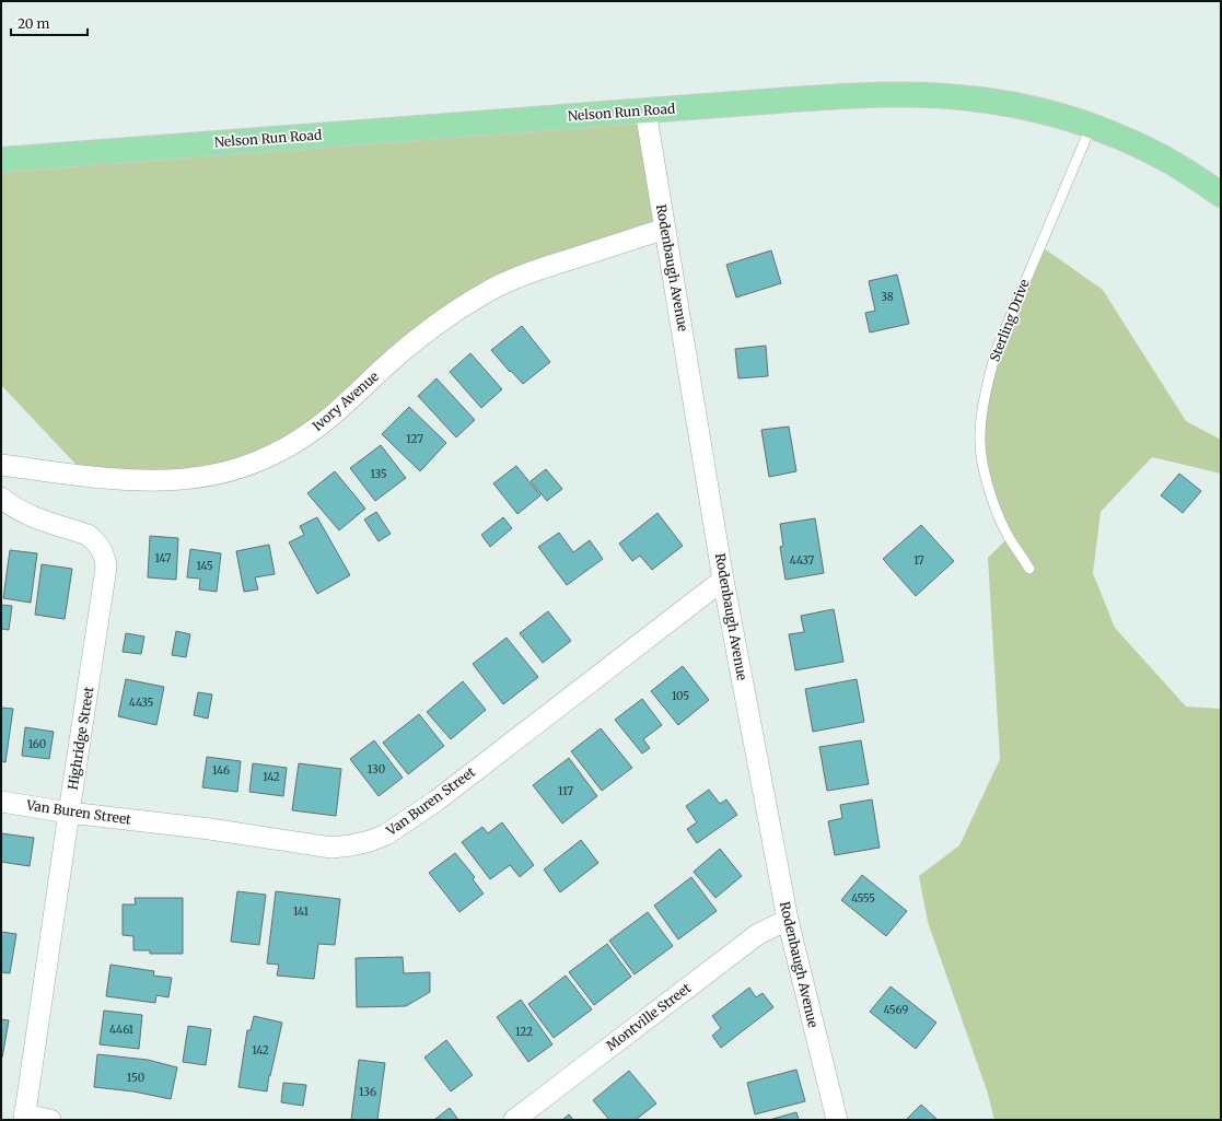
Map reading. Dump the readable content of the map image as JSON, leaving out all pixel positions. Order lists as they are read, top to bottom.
{
  "streets": {
    "main road": ["Nelson Run Road"],
    "street": [
      "Rodenbaugh Avenue",
      "Ivory Avenue",
      "Highridge Street",
      "Van Buren Street",
      "Montville Street"
    ],
    "lane": ["Sterling Drive"]
  },
  "crossings": [
    ["Nelson Run Road", "Rodenbaugh Avenue"],
    ["Nelson Run Road", "Sterling Drive"],
    ["Rodenbaugh Avenue", "Ivory Avenue"],
    ["Rodenbaugh Avenue", "Van Buren Street"],
    ["Rodenbaugh Avenue", "Montville Street"],
    ["Highridge Street", "Van Buren Street"]
  ],
  "house_numbers": [
    "38",
    "127",
    "135",
    "147",
    "4437",
    "17",
    "145",
    "105",
    "4435",
    "160",
    "130",
    "146",
    "142",
    "117",
    "4555",
    "141",
    "4569",
    "4461",
    "122",
    "142",
    "150",
    "136"
  ],
  "scale_bar": "20 m"
}
